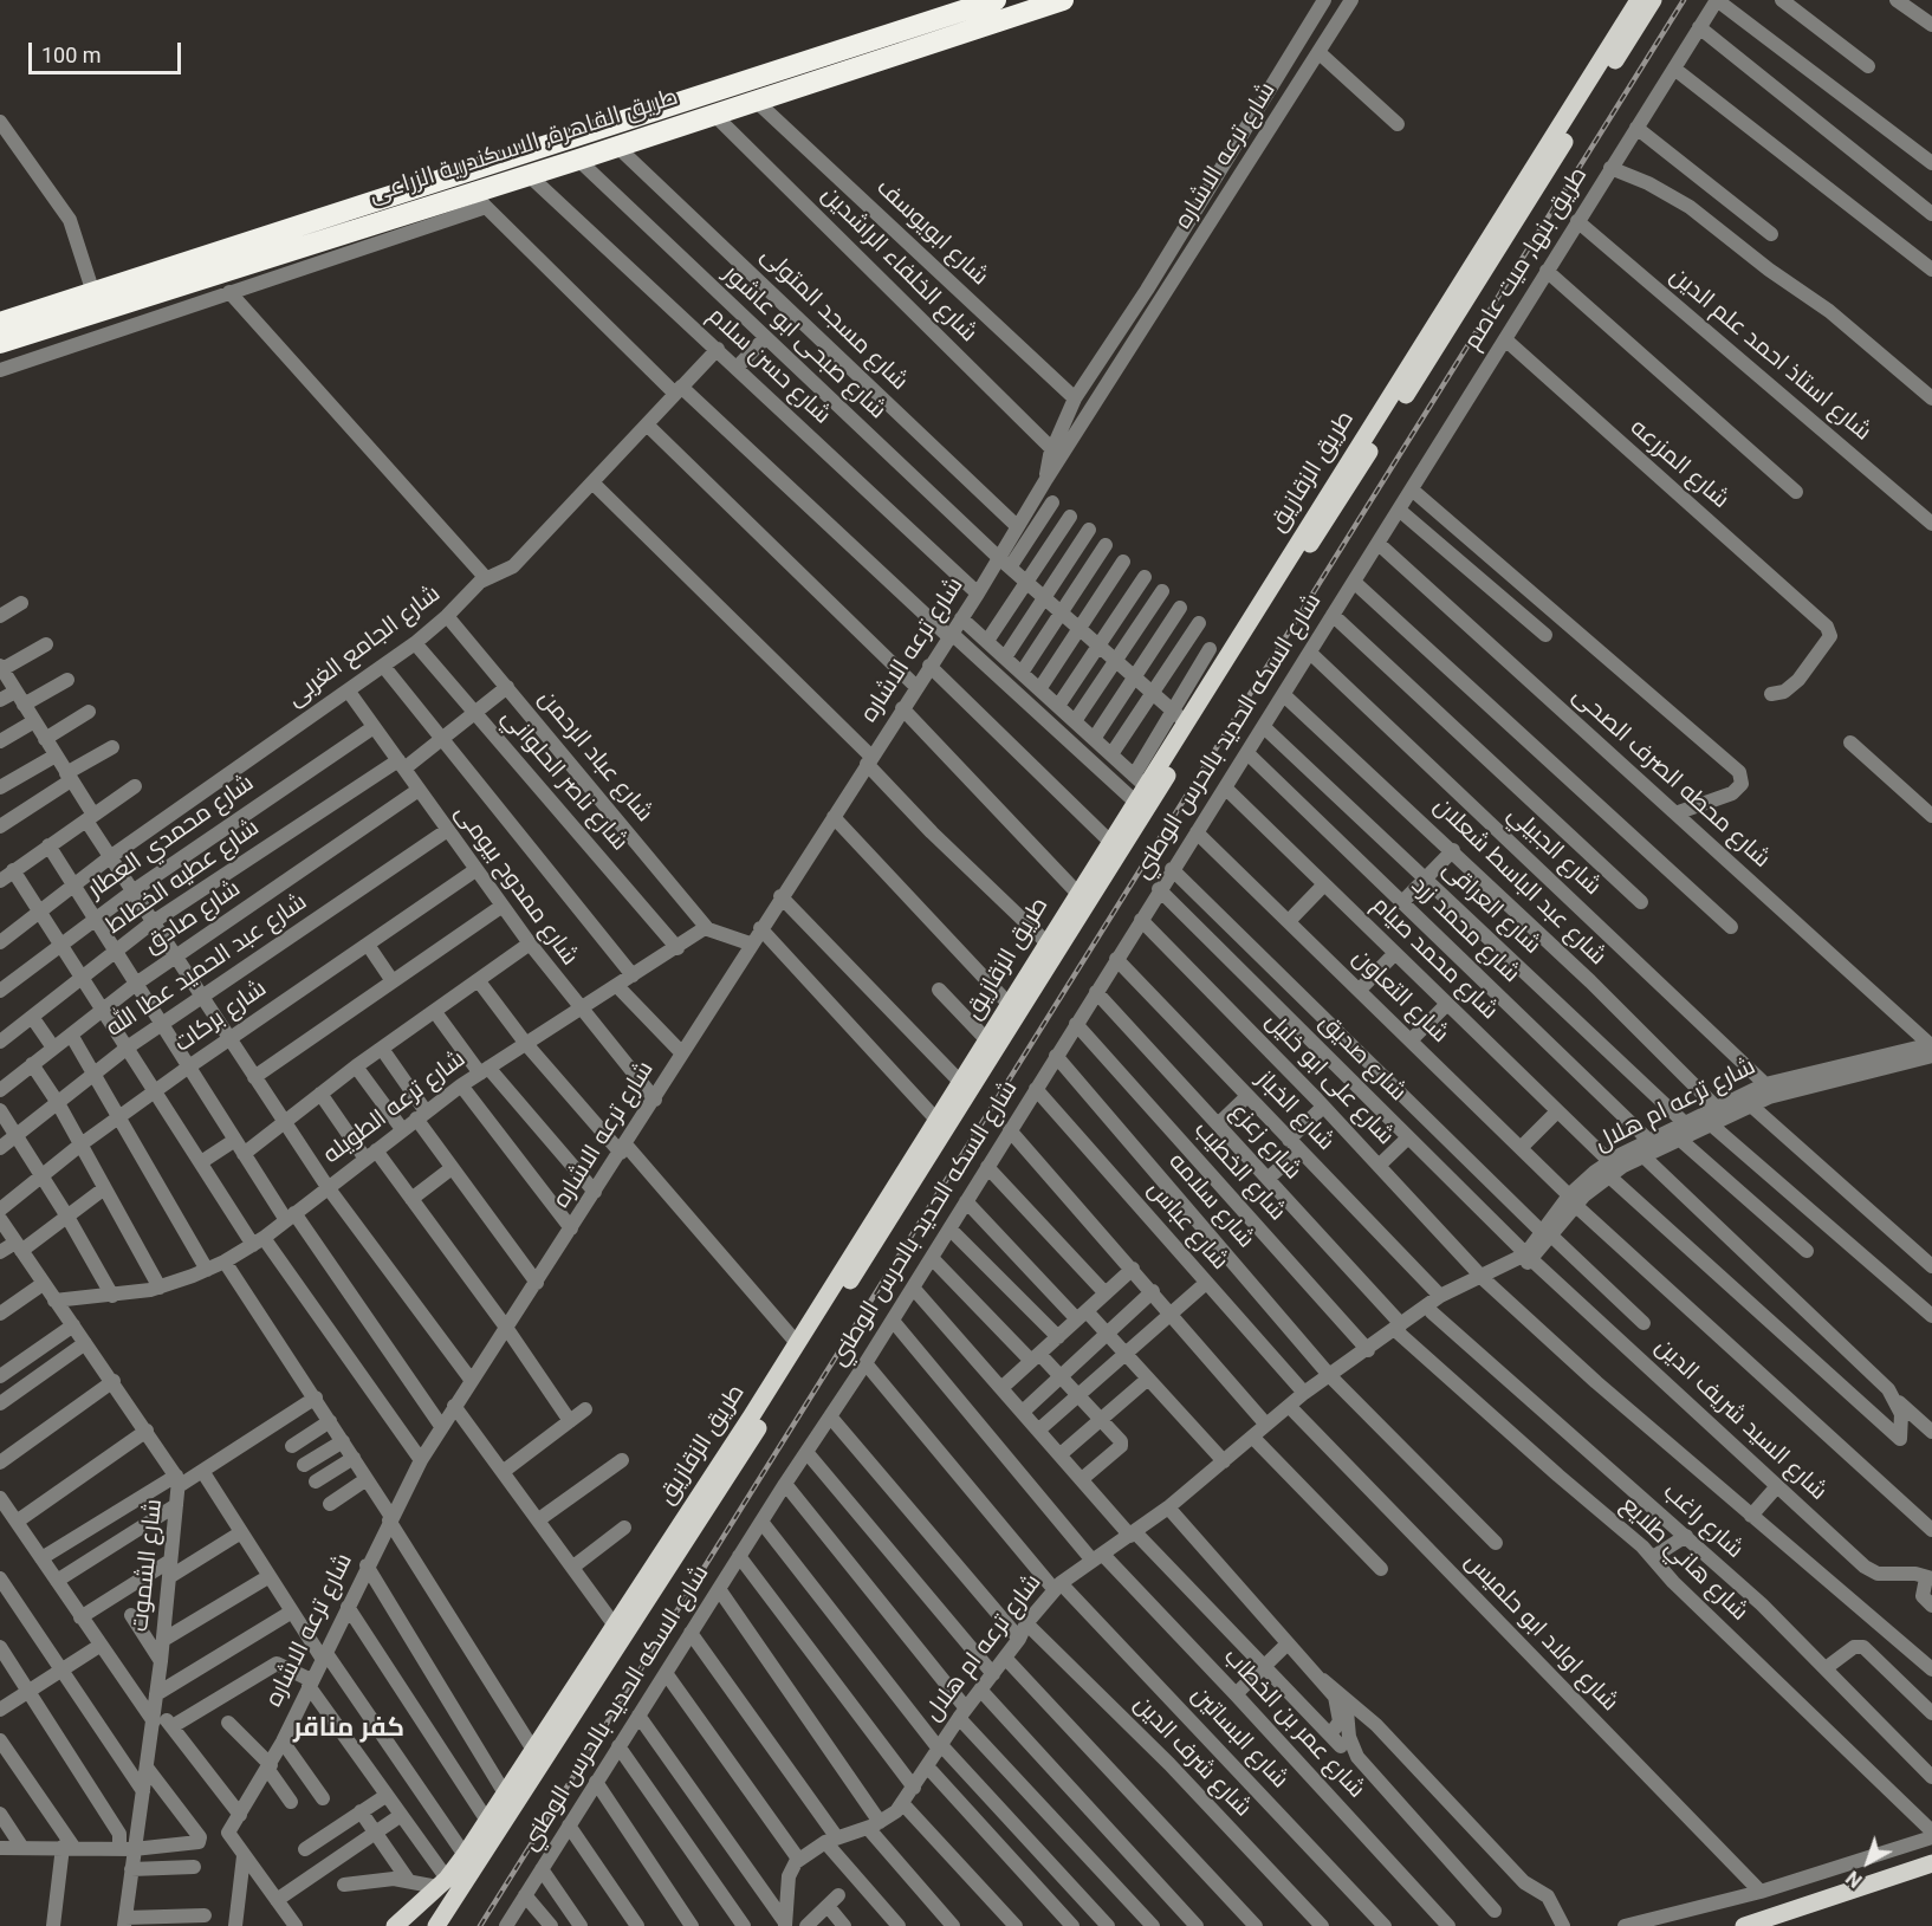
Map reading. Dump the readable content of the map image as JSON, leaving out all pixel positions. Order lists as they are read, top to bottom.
{
  "streets": {
    "highway": ["طريق القاهرة, الاسكندرية الزراعى"],
    "main road": ["طريق الزقازيق"],
    "street": [
      "شارع ترعه الاشاره",
      "شارع ابويوسف",
      "طريق بنها, ميت عاصم",
      "شارع الخلفاء الراشدين",
      "شارع مسجد المتولى",
      "شارع صبحى ابو عاشور",
      "شارع استاذ احمد علم الدين",
      "شارع حسن سلام",
      "شارع المزرعه",
      "شارع الجامع الغربى",
      "شارع السكه الحديد بالحرس الوطني",
      "شارع عباد الرحمن",
      "شارع محطه الصرف الصحى",
      "شارع ناصر الحلواني",
      "شارع محمدي العطار",
      "شارع الجبيلي",
      "شارع عطيه الخطاط",
      "شارع عبد الباسط شعلان",
      "شارع ممدوح بيومى",
      "شارع العراقى",
      "شارع صادق",
      "شارع محمد زرد",
      "شارع محمد صيام",
      "شارع عبد الحميد عطا الله",
      "شارع التعاون",
      "شارع بركات",
      "شارع صديق",
      "شارع على ابو خليل",
      "شارع ترعه ام هلال",
      "شارع ترعه الطويله",
      "شارع الخباز",
      "شارع زعزع",
      "شارع الخطيب",
      "شارع سلامه",
      "شارع عباس",
      "شارع السيد شريف الدين",
      "شارع راغب",
      "شارع هاني طلايع",
      "شارع الشموت",
      "شارع اولاد ابو حلميس",
      "شارع عمر بن الخطاب",
      "شارع البساتين",
      "شارع شرف الدين"
    ]
  },
  "crossings": [
    ["طريق القاهرة, الاسكندرية الزراعى", "شارع ابويوسف"],
    ["طريق القاهرة, الاسكندرية الزراعى", "شارع الخلفاء الراشدين"],
    ["طريق القاهرة, الاسكندرية الزراعى", "شارع مسجد المتولى"],
    ["طريق القاهرة, الاسكندرية الزراعى", "شارع صبحى ابو عاشور"],
    ["طريق القاهرة, الاسكندرية الزراعى", "شارع حسن سلام"],
    ["شارع ترعه الاشاره", "شارع ابويوسف"],
    ["شارع ترعه الاشاره", "شارع الخلفاء الراشدين"],
    ["شارع ترعه الاشاره", "شارع مسجد المتولى"],
    ["شارع ترعه الاشاره", "شارع صبحى ابو عاشور"],
    ["شارع ترعه الاشاره", "شارع حسن سلام"],
    ["شارع ترعه الاشاره", "شارع ممدوح بيومى"],
    ["طريق بنها, ميت عاصم", "شارع استاذ احمد علم الدين"],
    ["طريق بنها, ميت عاصم", "شارع المزرعه"],
    ["طريق بنها, ميت عاصم", "شارع السكه الحديد بالحرس الوطني"],
    ["طريق بنها, ميت عاصم", "شارع محطه الصرف الصحى"],
    ["شارع صبحى ابو عاشور", "طريق الزقازيق"],
    ["شارع حسن سلام", "شارع الجامع الغربى"],
    ["شارع الجامع الغربى", "شارع عباد الرحمن"],
    ["شارع الجامع الغربى", "شارع ناصر الحلواني"],
    ["شارع الجامع الغربى", "شارع ممدوح بيومى"],
    ["شارع السكه الحديد بالحرس الوطني", "شارع محطه الصرف الصحى"],
    ["شارع السكه الحديد بالحرس الوطني", "شارع الجبيلي"],
    ["شارع السكه الحديد بالحرس الوطني", "شارع عبد الباسط شعلان"],
    ["شارع السكه الحديد بالحرس الوطني", "شارع العراقى"],
    ["شارع السكه الحديد بالحرس الوطني", "شارع محمد زرد"],
    ["شارع السكه الحديد بالحرس الوطني", "شارع محمد صيام"],
    ["شارع السكه الحديد بالحرس الوطني", "شارع التعاون"],
    ["شارع السكه الحديد بالحرس الوطني", "شارع صديق"],
    ["شارع السكه الحديد بالحرس الوطني", "شارع على ابو خليل"],
    ["شارع السكه الحديد بالحرس الوطني", "شارع الخباز"],
    ["شارع السكه الحديد بالحرس الوطني", "شارع زعزع"],
    ["شارع السكه الحديد بالحرس الوطني", "شارع الخطيب"],
    ["شارع السكه الحديد بالحرس الوطني", "شارع سلامه"],
    ["شارع السكه الحديد بالحرس الوطني", "شارع عباس"],
    ["شارع السكه الحديد بالحرس الوطني", "شارع عمر بن الخطاب"],
    ["شارع السكه الحديد بالحرس الوطني", "شارع البساتين"],
    ["شارع عباد الرحمن", "شارع عطيه الخطاط"],
    ["شارع عباد الرحمن", "شارع ترعه الطويله"],
    ["شارع محطه الصرف الصحى", "شارع ترعه ام هلال"],
    ["شارع ناصر الحلواني", "شارع عطيه الخطاط"],
    ["شارع ناصر الحلواني", "شارع ترعه الطويله"],
    ["شارع محمدي العطار", "شارع ممدوح بيومى"],
    ["شارع الجبيلي", "شارع ترعه ام هلال"],
    ["شارع عطيه الخطاط", "شارع ممدوح بيومى"],
    ["شارع عبد الباسط شعلان", "شارع ترعه ام هلال"],
    ["شارع ممدوح بيومى", "شارع صادق"],
    ["شارع ممدوح بيومى", "شارع عبد الحميد عطا الله"],
    ["شارع ممدوح بيومى", "شارع بركات"],
    ["شارع ممدوح بيومى", "شارع ترعه الطويله"],
    ["شارع العراقى", "شارع ترعه ام هلال"],
    ["شارع محمد زرد", "شارع ترعه ام هلال"],
    ["شارع محمد صيام", "شارع ترعه ام هلال"],
    ["شارع التعاون", "شارع ترعه ام هلال"],
    ["شارع بركات", "شارع الشموت"],
    ["شارع صديق", "شارع ترعه ام هلال"],
    ["شارع صديق", "شارع السيد شريف الدين"],
    ["شارع على ابو خليل", "شارع ترعه ام هلال"],
    ["شارع ترعه ام هلال", "شارع الخباز"],
    ["شارع ترعه ام هلال", "شارع زعزع"],
    ["شارع ترعه ام هلال", "شارع الخطيب"],
    ["شارع ترعه ام هلال", "شارع سلامه"],
    ["شارع ترعه ام هلال", "شارع عباس"],
    ["شارع ترعه ام هلال", "شارع السيد شريف الدين"],
    ["شارع ترعه ام هلال", "شارع راغب"],
    ["شارع ترعه ام هلال", "شارع هاني طلايع"],
    ["شارع ترعه ام هلال", "شارع اولاد ابو حلميس"],
    ["شارع ترعه ام هلال", "شارع عمر بن الخطاب"],
    ["شارع ترعه ام هلال", "شارع البساتين"],
    ["شارع ترعه ام هلال", "شارع شرف الدين"],
    ["شارع ترعه الطويله", "شارع الشموت"],
    ["شارع زعزع", "شارع هاني طلايع"]
  ],
  "districts": ["كفر مناقر"],
  "scale_bar": "100 m",
  "north": "bottom left"
}
